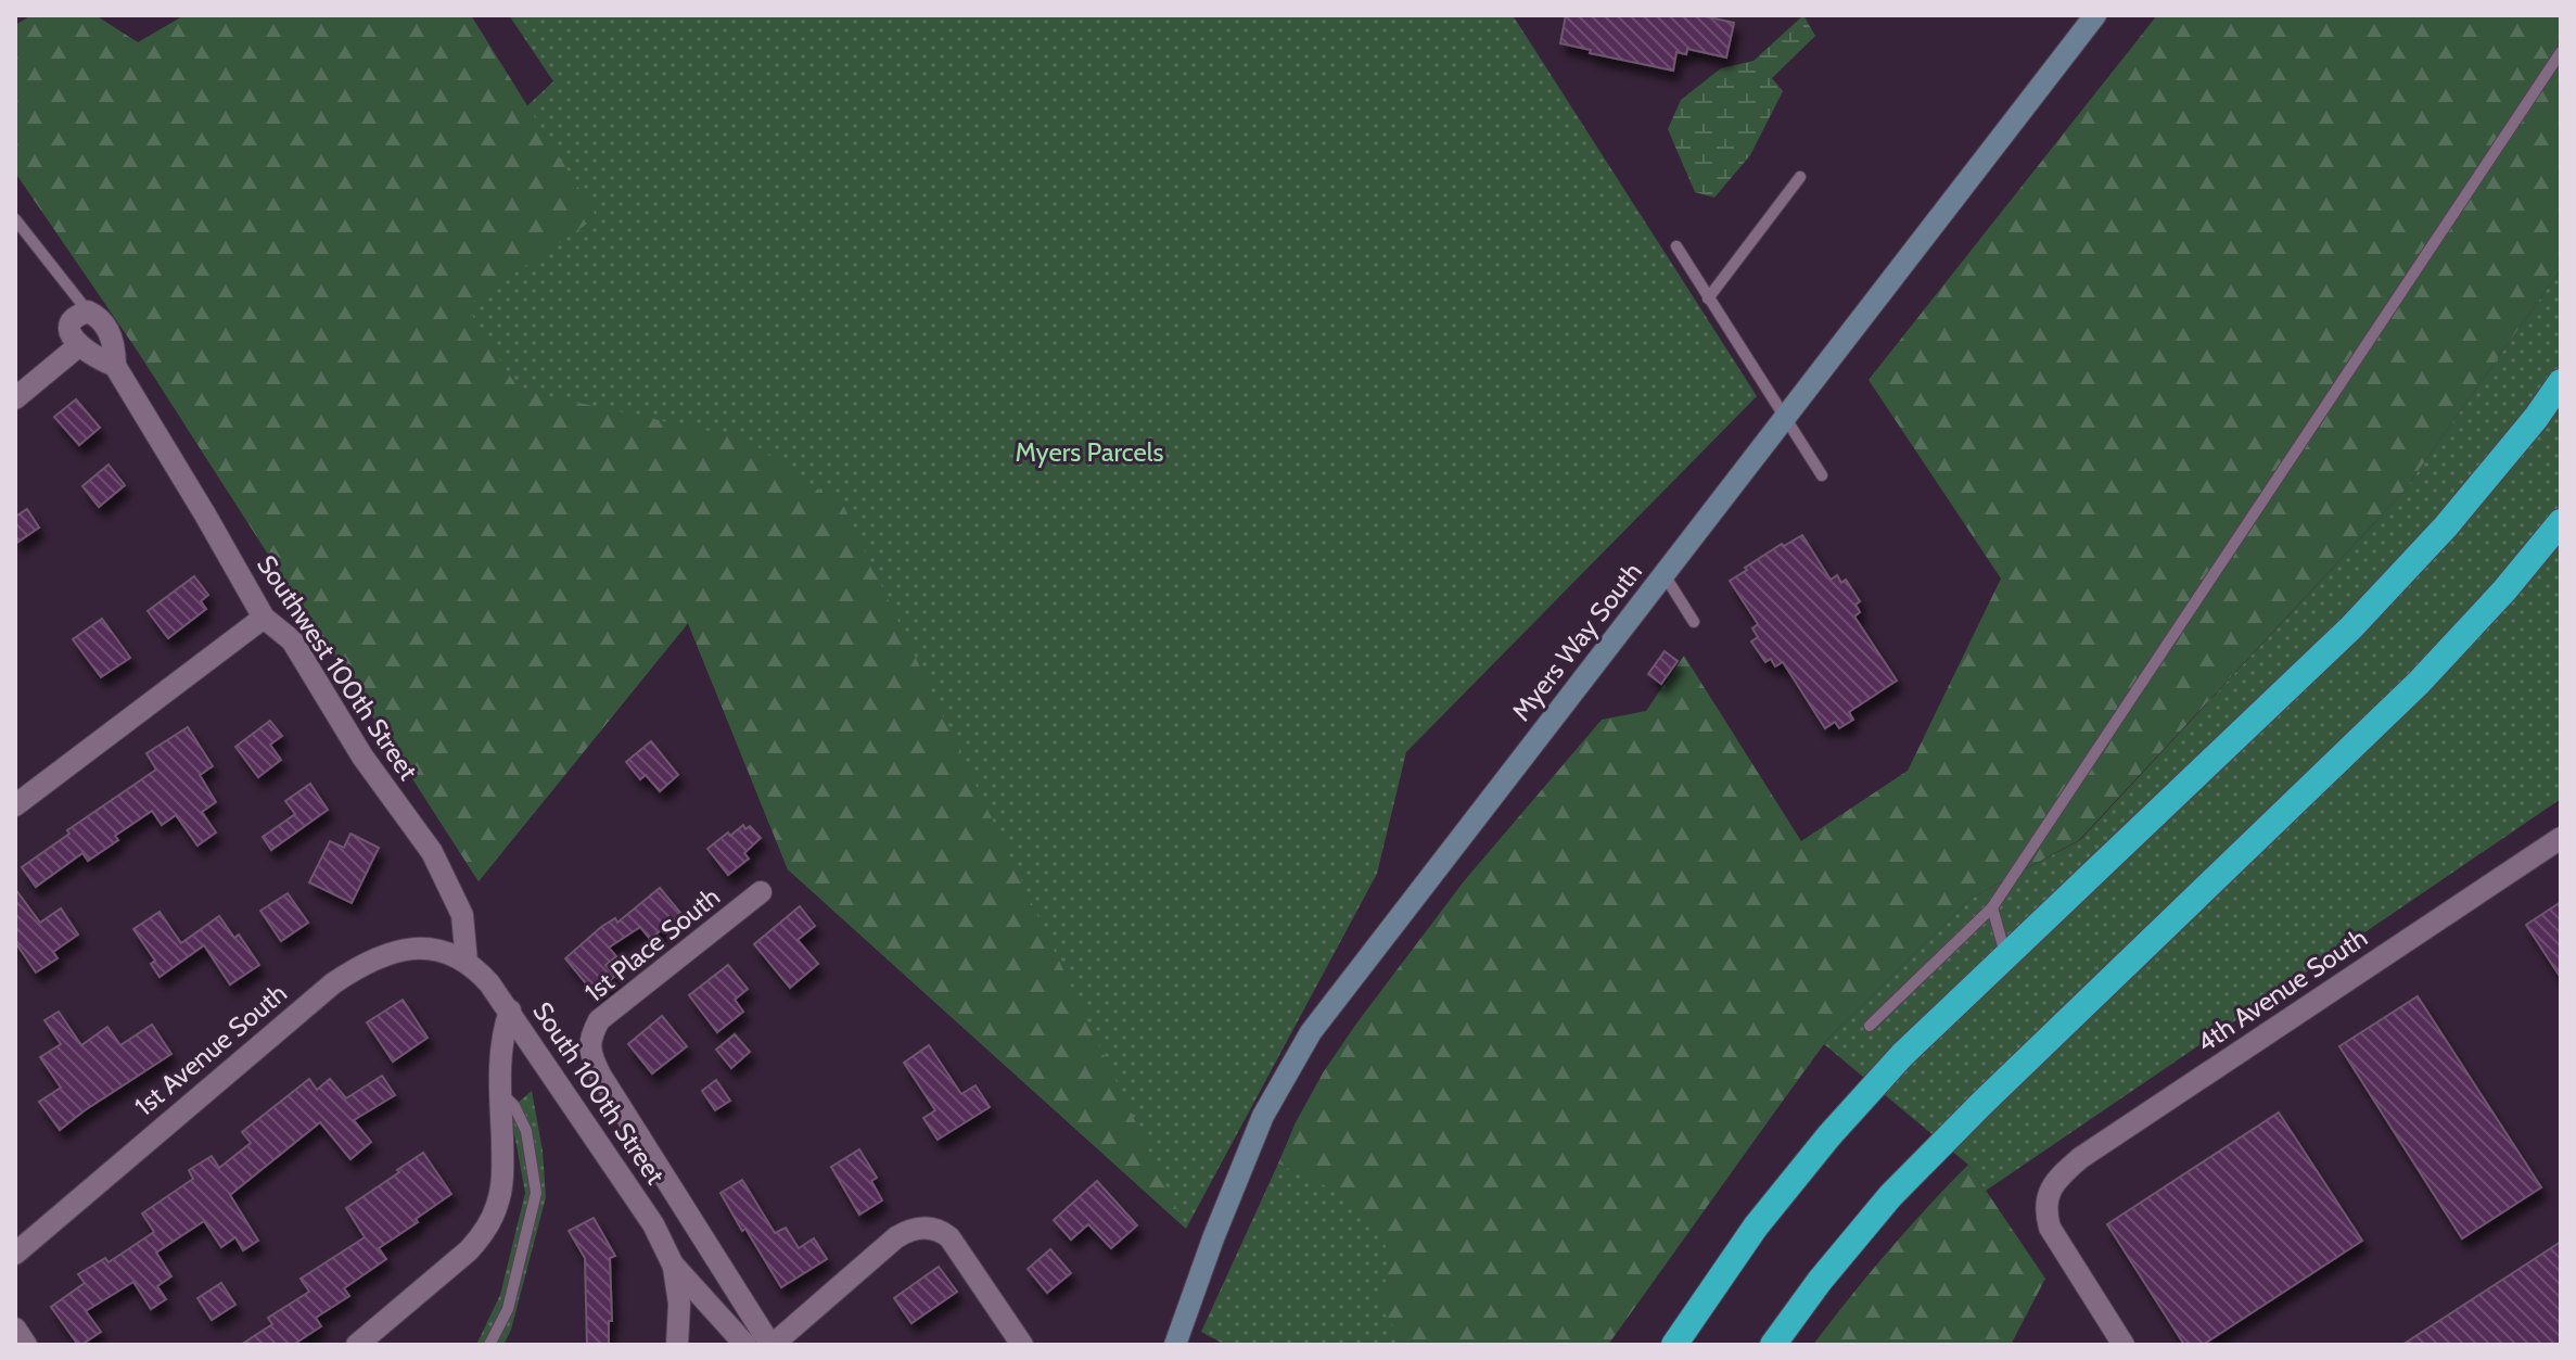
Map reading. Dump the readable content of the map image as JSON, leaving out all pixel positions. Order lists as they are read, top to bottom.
{
  "streets": {
    "main road": ["Myers Way South"],
    "street": [
      "Southwest 100th Street",
      "1st Place South",
      "4th Avenue South",
      "1st Avenue South",
      "South 100th Street"
    ]
  },
  "crossings": [
    ["Southwest 100th Street", "1st Avenue South"],
    ["Southwest 100th Street", "South 100th Street"],
    ["1st Place South", "South 100th Street"],
    ["1st Avenue South", "South 100th Street"]
  ],
  "parks": ["Myers Parcels"]
}
